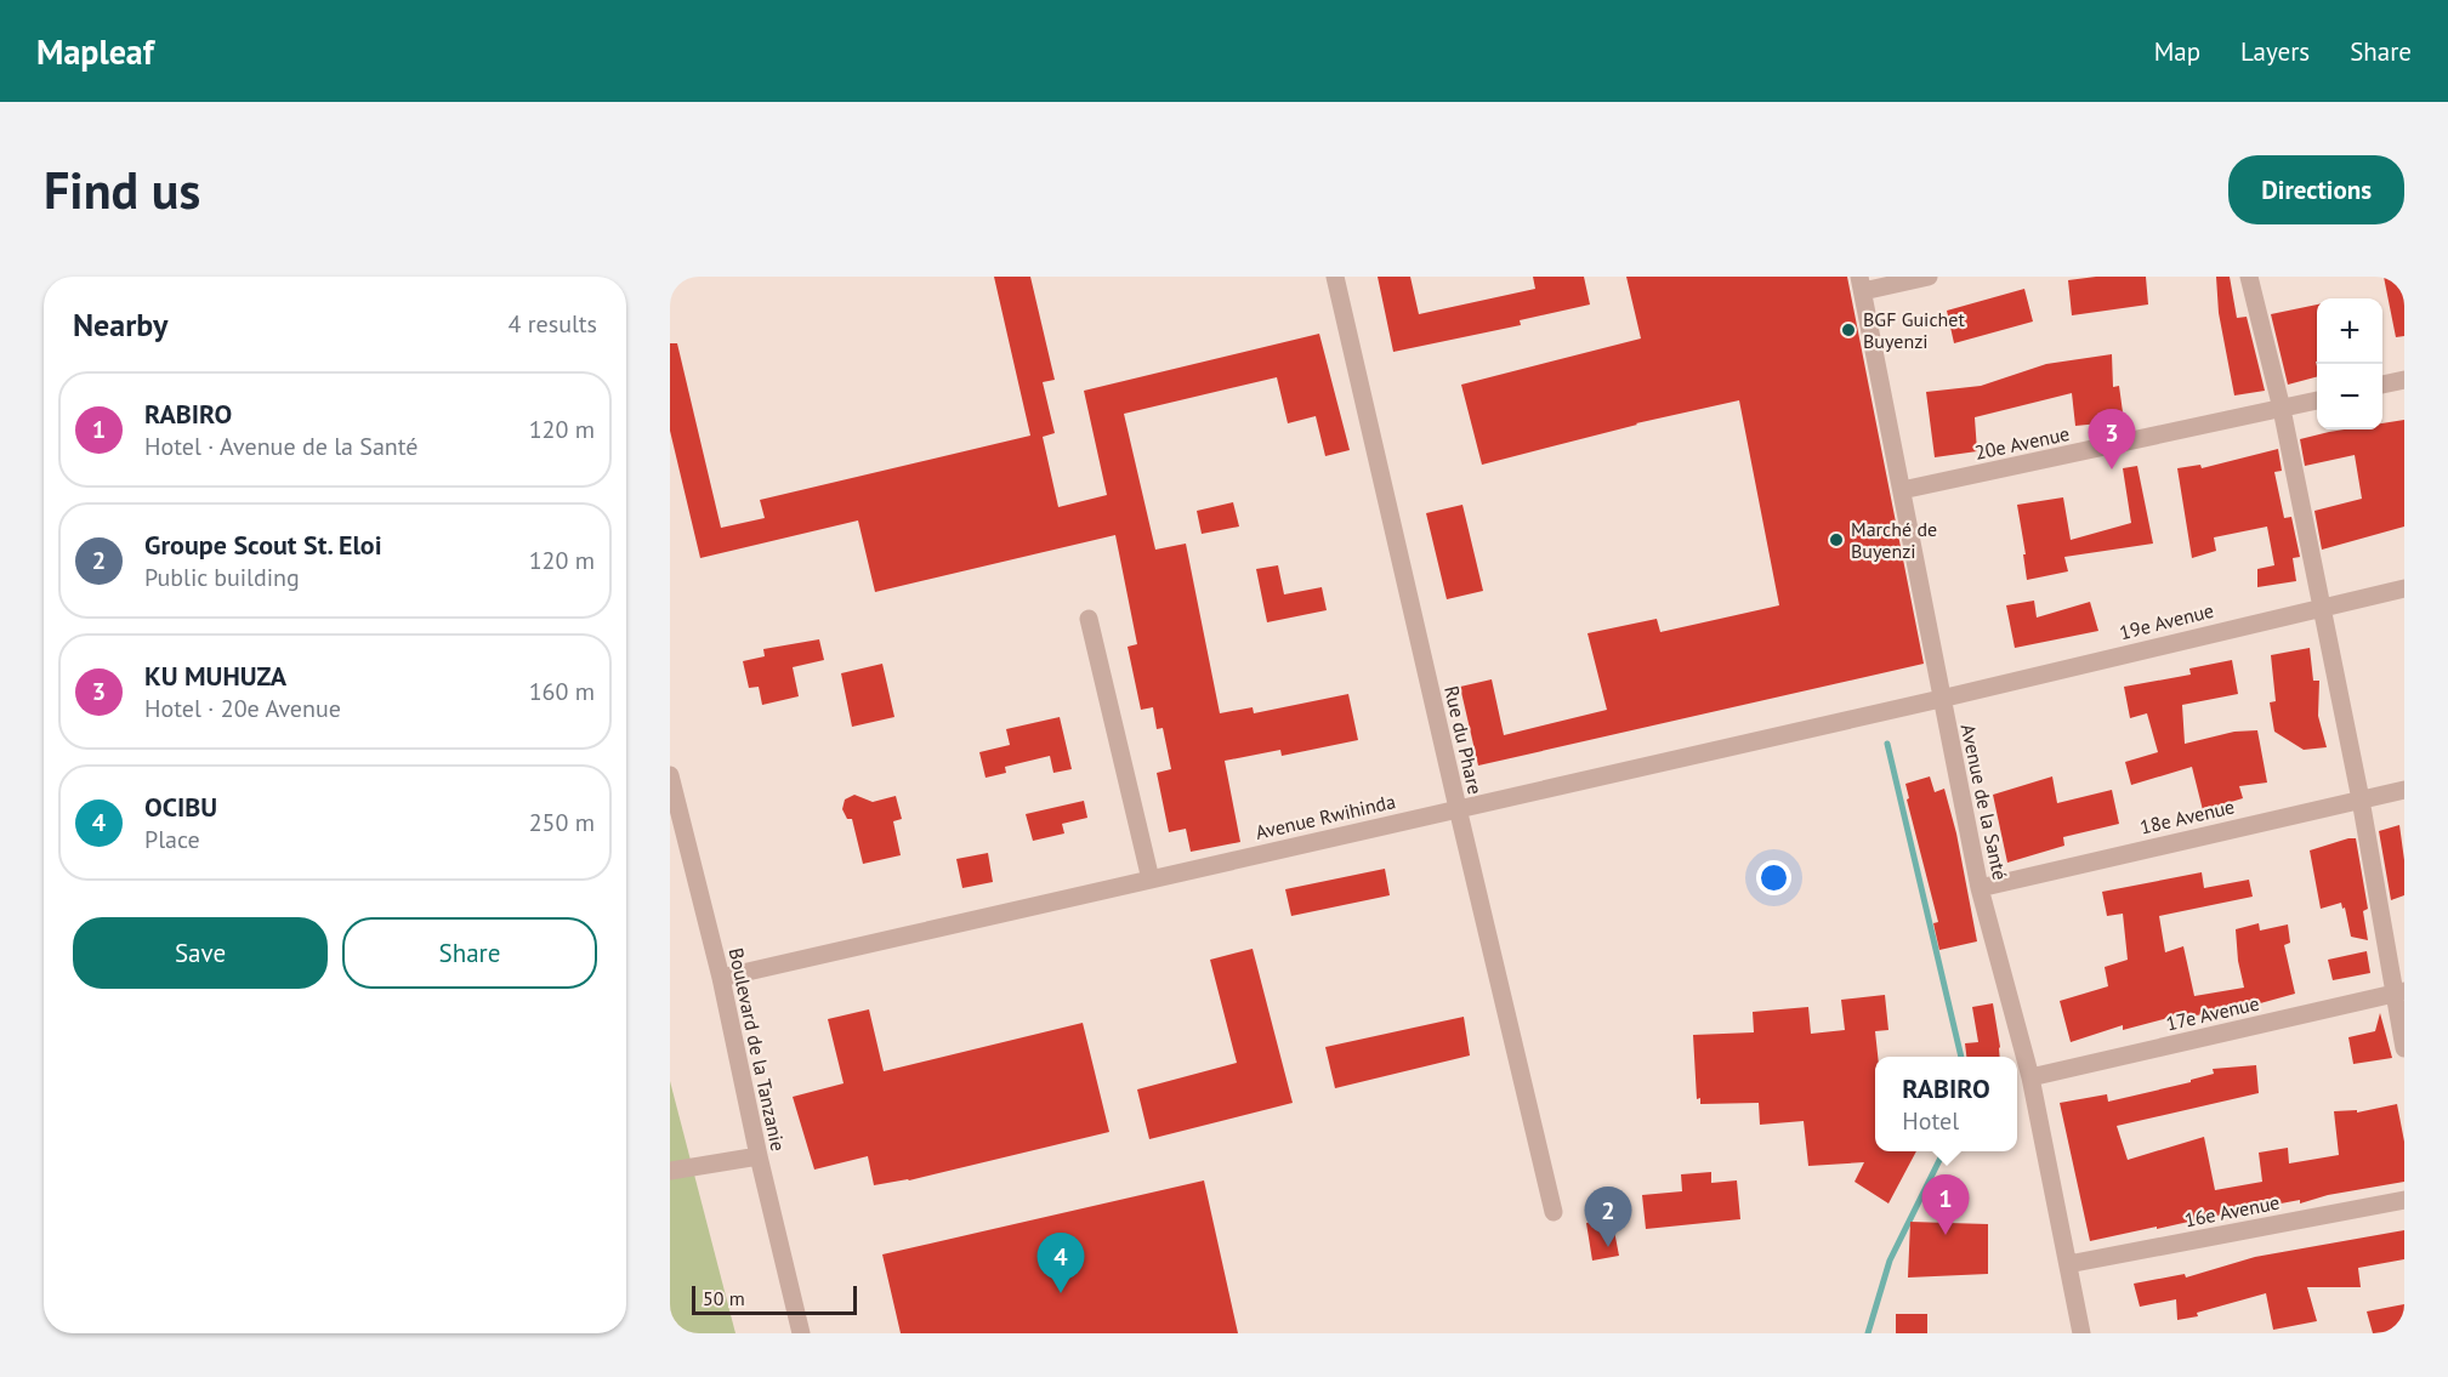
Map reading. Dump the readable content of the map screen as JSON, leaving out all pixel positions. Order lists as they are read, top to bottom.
{
  "streets": {
    "street": [
      "20e Avenue",
      "19e Avenue",
      "Rue du Phare",
      "Avenue de la Santé",
      "Avenue Rwihinda",
      "18e Avenue",
      "17e Avenue",
      "Boulevard de la Tanzanie",
      "16e Avenue"
    ]
  },
  "crossings": [
    ["20e Avenue", "Avenue de la Santé"],
    ["19e Avenue", "Avenue de la Santé"],
    ["19e Avenue", "Avenue Rwihinda"],
    ["Rue du Phare", "Avenue Rwihinda"],
    ["Avenue de la Santé", "Avenue Rwihinda"],
    ["Avenue de la Santé", "18e Avenue"],
    ["Avenue de la Santé", "17e Avenue"],
    ["Avenue de la Santé", "16e Avenue"],
    ["Avenue Rwihinda", "Boulevard de la Tanzanie"]
  ],
  "places": ["BGF Guichet Buyenzi", "Marché de Buyenzi"],
  "scale_bar": "50 m",
  "page": {
    "header": "Mapleaf",
    "nav": ["Map", "Layers", "Share"],
    "buttons": [
      "Directions",
      ["Save", "Share"]
    ],
    "title": "Find us",
    "heading": ["Nearby", "4 results"],
    "map_buttons": ["+", "−"],
    "list": [
      {
        "mark": "1",
        "name": "RABIRO",
        "note": "Hotel · Avenue de la Santé",
        "value": "120 m"
      },
      {
        "mark": "2",
        "name": "Groupe Scout St. Eloi",
        "note": "Public building",
        "value": "120 m"
      },
      {
        "mark": "3",
        "name": "KU MUHUZA",
        "note": "Hotel · 20e Avenue",
        "value": "160 m"
      },
      {
        "mark": "4",
        "name": "OCIBU",
        "note": "Place",
        "value": "250 m"
      }
    ],
    "pins": [
      "3",
      "1",
      "2",
      "4"
    ],
    "popup": ["RABIRO", "Hotel"],
    "scale": "50 m"
  }
}
